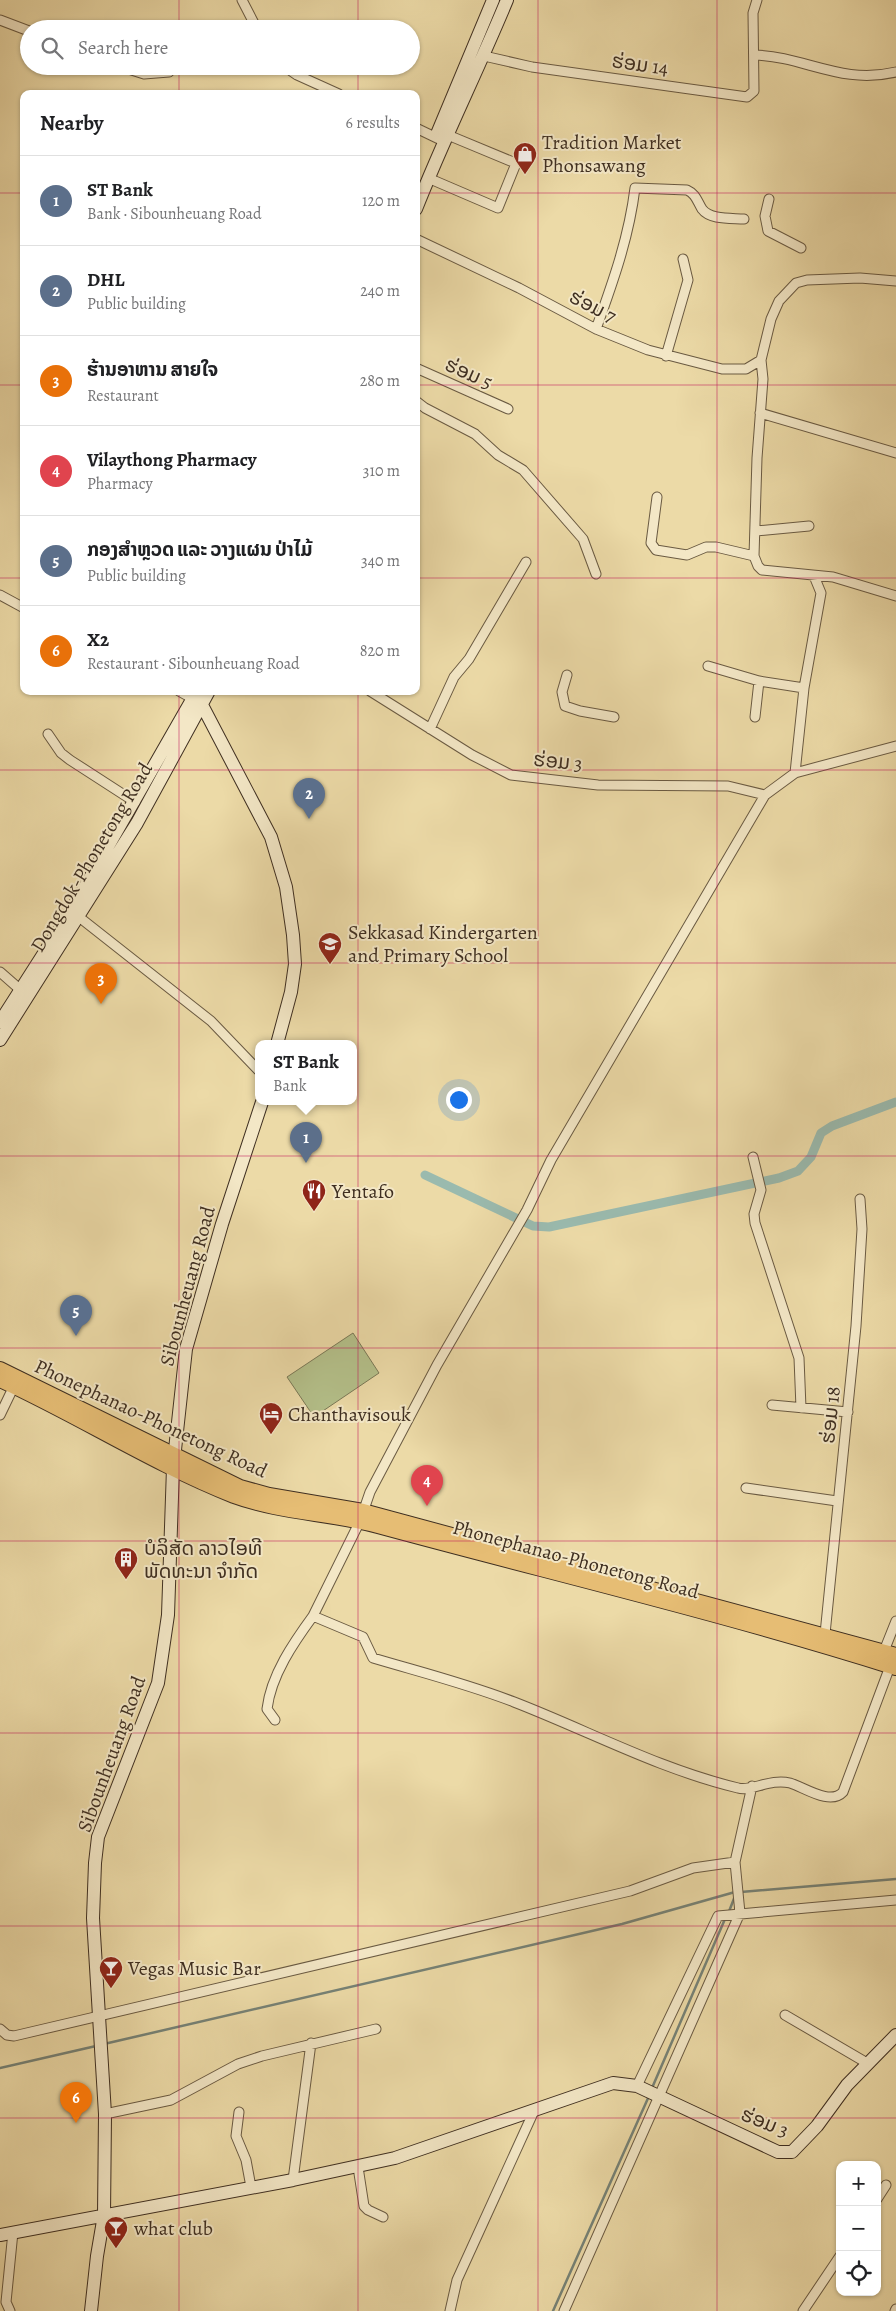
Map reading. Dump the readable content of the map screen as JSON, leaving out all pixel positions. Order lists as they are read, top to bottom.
{
  "streets": {
    "main road": ["Phonephanao-Phonetong Road"],
    "street": [
      "ຮ່ອມ 14",
      "ຮ່ອມ 7",
      "ຮ່ອມ 5",
      "ຮ່ອມ 3",
      "Dongdok-Phonetong Road",
      "Sibounheuang Road",
      "ຮ່ອມ 18"
    ]
  },
  "crossings": [
    ["ຮ່ອມ 3", "Sibounheuang Road"],
    ["Sibounheuang Road", "Phonephanao-Phonetong Road"],
    ["ຮ່ອມ 18", "Phonephanao-Phonetong Road"]
  ],
  "places": {
    "shop": ["Tradition Market Phonsawang"],
    "school or university": ["Sekkasad Kindergarten and Primary School"],
    "restaurant": ["Yentafo"],
    "hotel": ["Chanthavisouk"],
    "building": ["ບໍລິສັດ ລາວໄອທີ ພັດທະນາ ຈຳກັດ"],
    "bar": ["Vegas Music Bar", "what club"]
  },
  "page": {
    "search": "Search here",
    "heading": ["Nearby", "6 results"],
    "list": [
      {
        "mark": "1",
        "name": "ST Bank",
        "note": "Bank · Sibounheuang Road",
        "value": "120 m"
      },
      {
        "mark": "2",
        "name": "DHL",
        "note": "Public building",
        "value": "240 m"
      },
      {
        "mark": "3",
        "name": "ຮ້ານອາຫານ ສາຍໃຈ",
        "note": "Restaurant",
        "value": "280 m"
      },
      {
        "mark": "4",
        "name": "Vilaythong Pharmacy",
        "note": "Pharmacy",
        "value": "310 m"
      },
      {
        "mark": "5",
        "name": "ກອງສໍາຫຼວດ ແລະ ວາງແຜນ ປ່າໄມ້",
        "note": "Public building",
        "value": "340 m"
      },
      {
        "mark": "6",
        "name": "X2",
        "note": "Restaurant · Sibounheuang Road",
        "value": "820 m"
      }
    ],
    "pins": [
      "2",
      "3",
      "1",
      "5",
      "4",
      "6"
    ],
    "popup": ["ST Bank", "Bank"],
    "map_buttons": ["+", "−"]
  }
}
